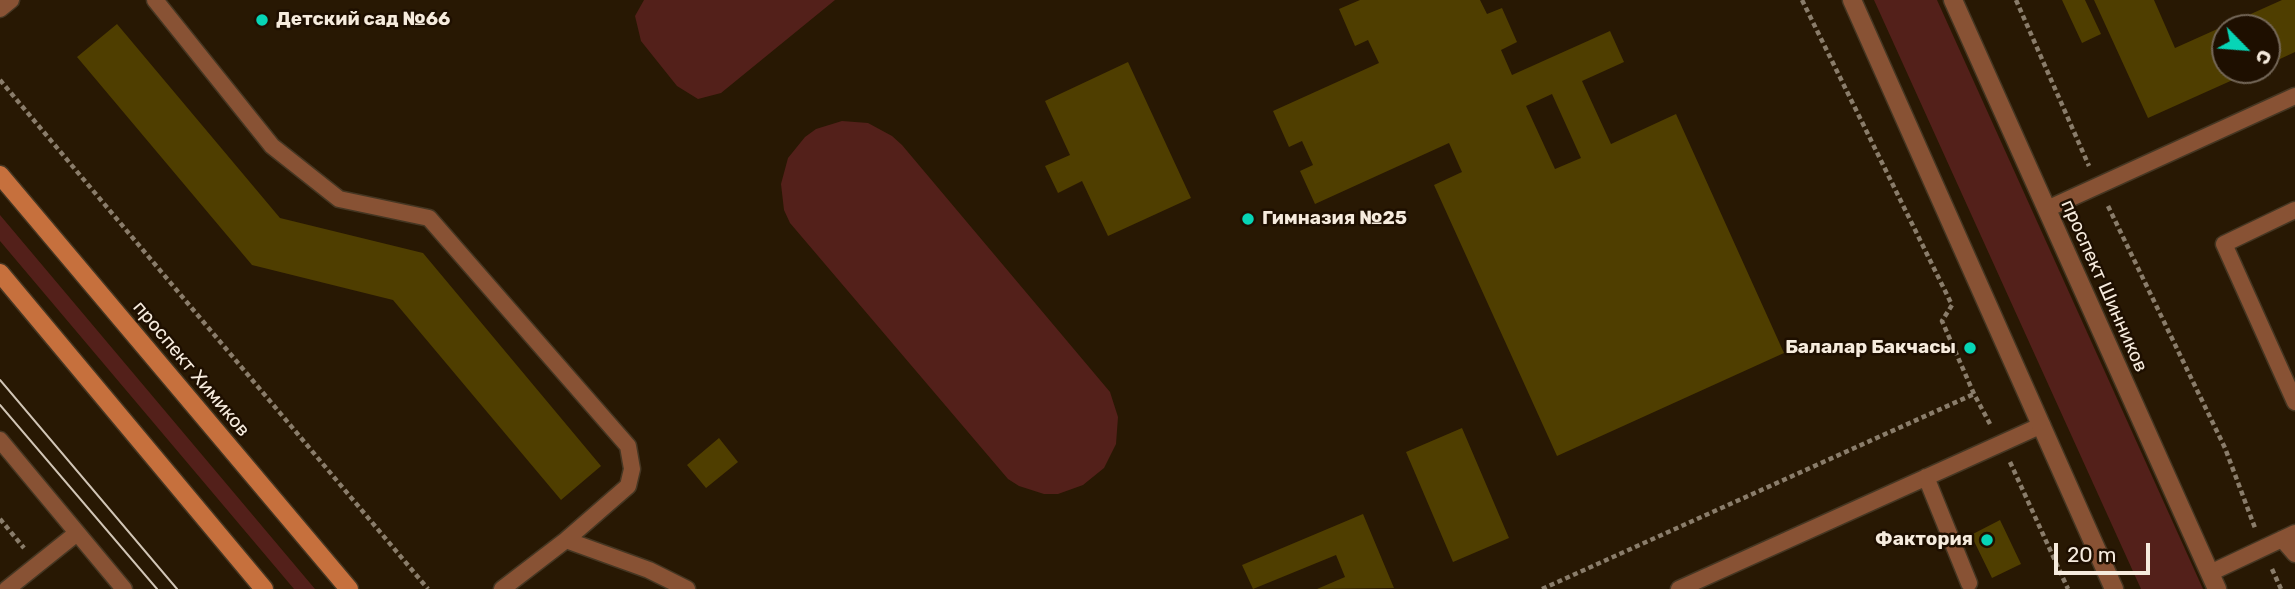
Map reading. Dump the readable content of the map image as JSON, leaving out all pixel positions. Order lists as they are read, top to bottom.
{
  "streets": {
    "main road": ["проспект Химиков"],
    "street": ["проспект Шинников"]
  },
  "places": [
    "Детский сад №66",
    "Гимназия №25",
    "Балалар Бакчасы",
    "Фактория"
  ],
  "scale_bar": "20 m",
  "north": "bottom right"
}
